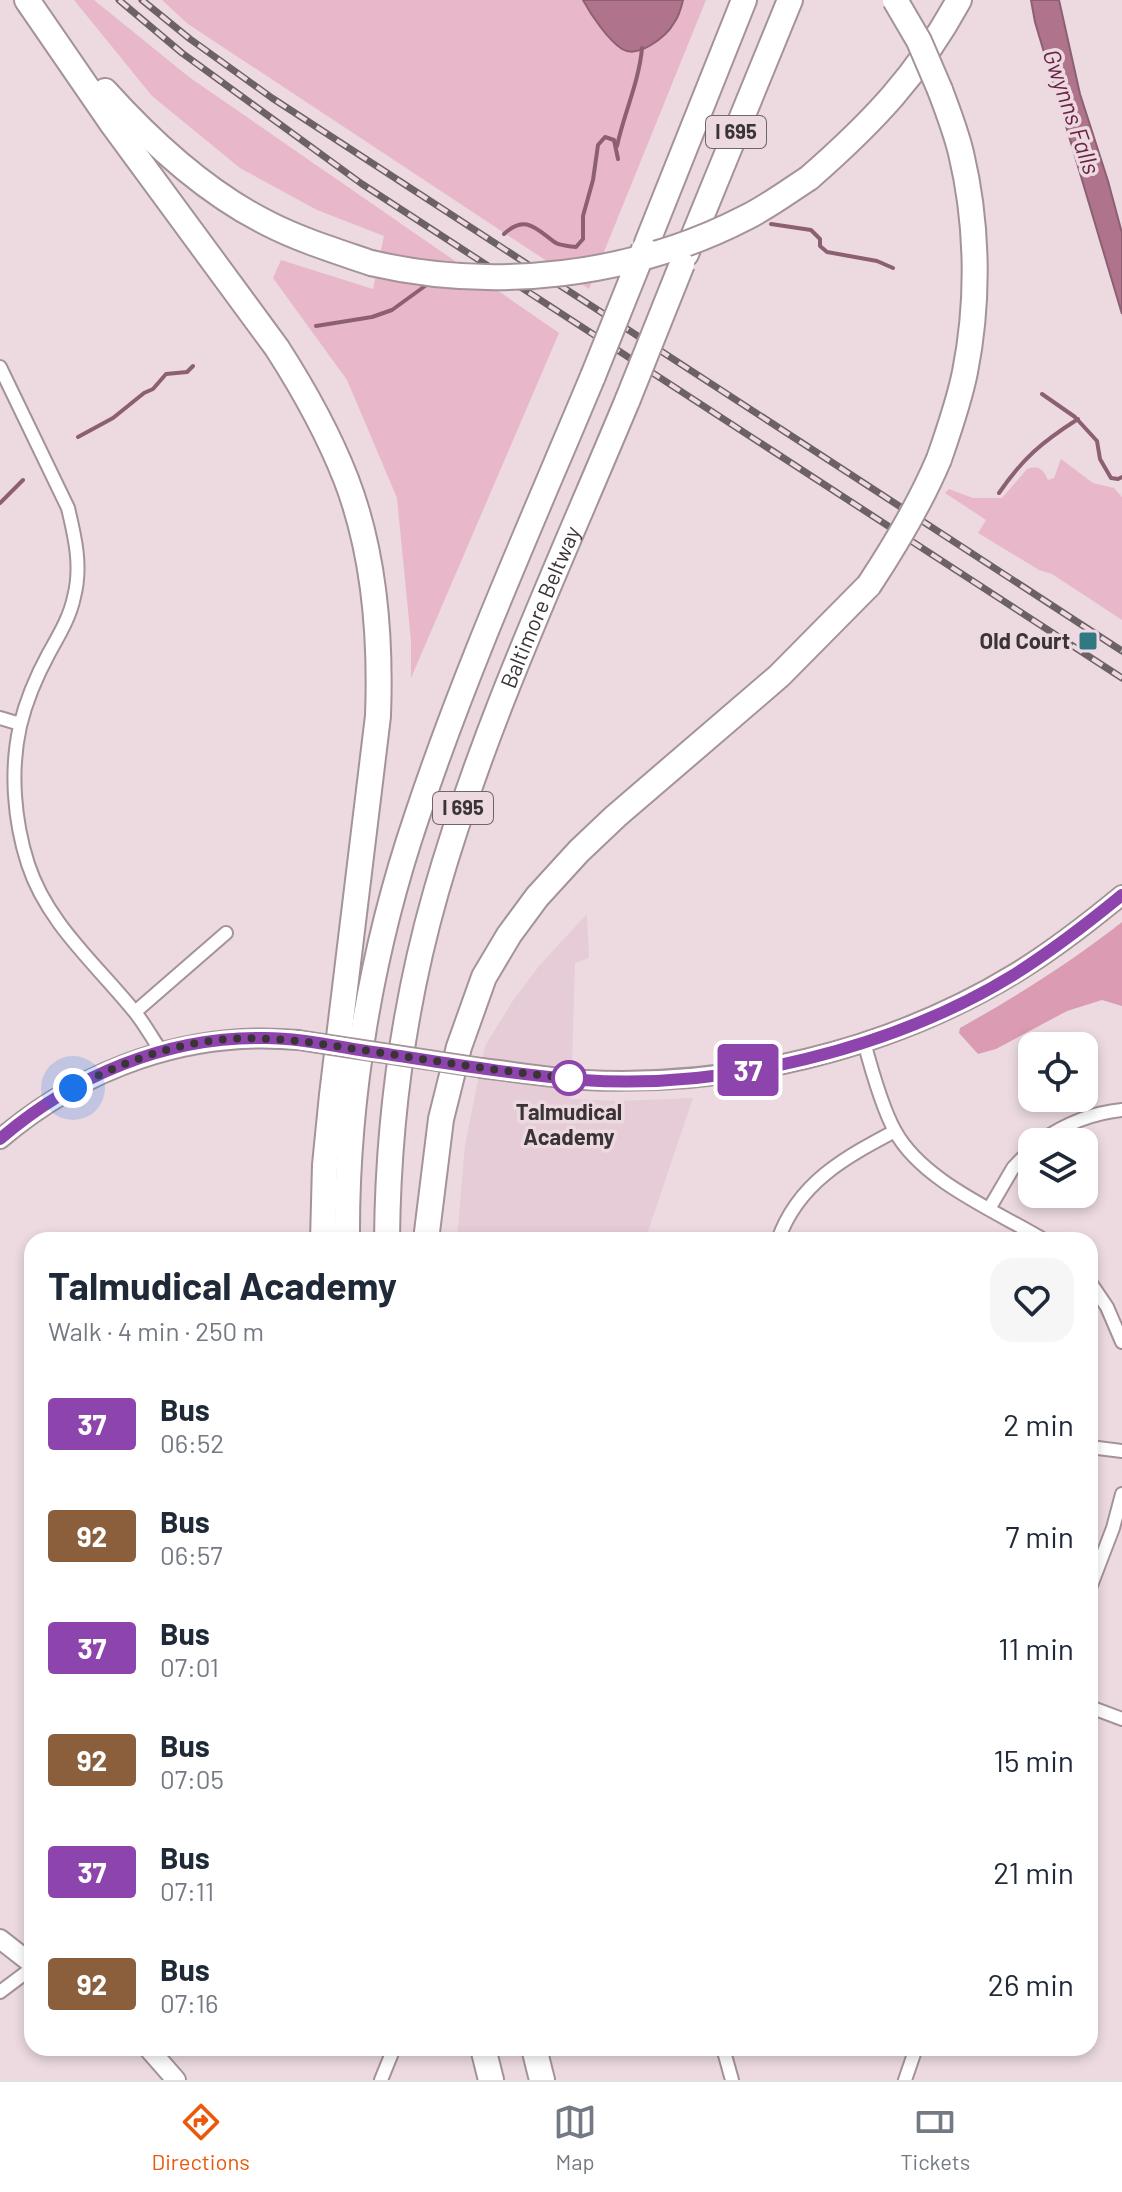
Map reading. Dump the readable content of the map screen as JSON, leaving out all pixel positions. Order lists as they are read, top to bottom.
{
  "streets": {
    "highway": ["I 695", "Baltimore Beltway"]
  },
  "water": ["Gwynns Falls"],
  "places": {
    "transit": ["Old Court"],
    "other": ["Talmudical Academy"]
  },
  "lines": ["bus line 37"],
  "page": {
    "on_map": "37",
    "heading": ["Talmudical Academy", "Walk · 4 min · 250 m"],
    "list": [
      {
        "mark": "37",
        "name": "Bus",
        "note": "06:52",
        "value": "2 min"
      },
      {
        "mark": "92",
        "name": "Bus",
        "note": "06:57",
        "value": "7 min"
      },
      {
        "mark": "37",
        "name": "Bus",
        "note": "07:01",
        "value": "11 min"
      },
      {
        "mark": "92",
        "name": "Bus",
        "note": "07:05",
        "value": "15 min"
      },
      {
        "mark": "37",
        "name": "Bus",
        "note": "07:11",
        "value": "21 min"
      },
      {
        "mark": "92",
        "name": "Bus",
        "note": "07:16",
        "value": "26 min"
      }
    ],
    "tabs": ["Directions", "Map", "Tickets"]
  }
}
